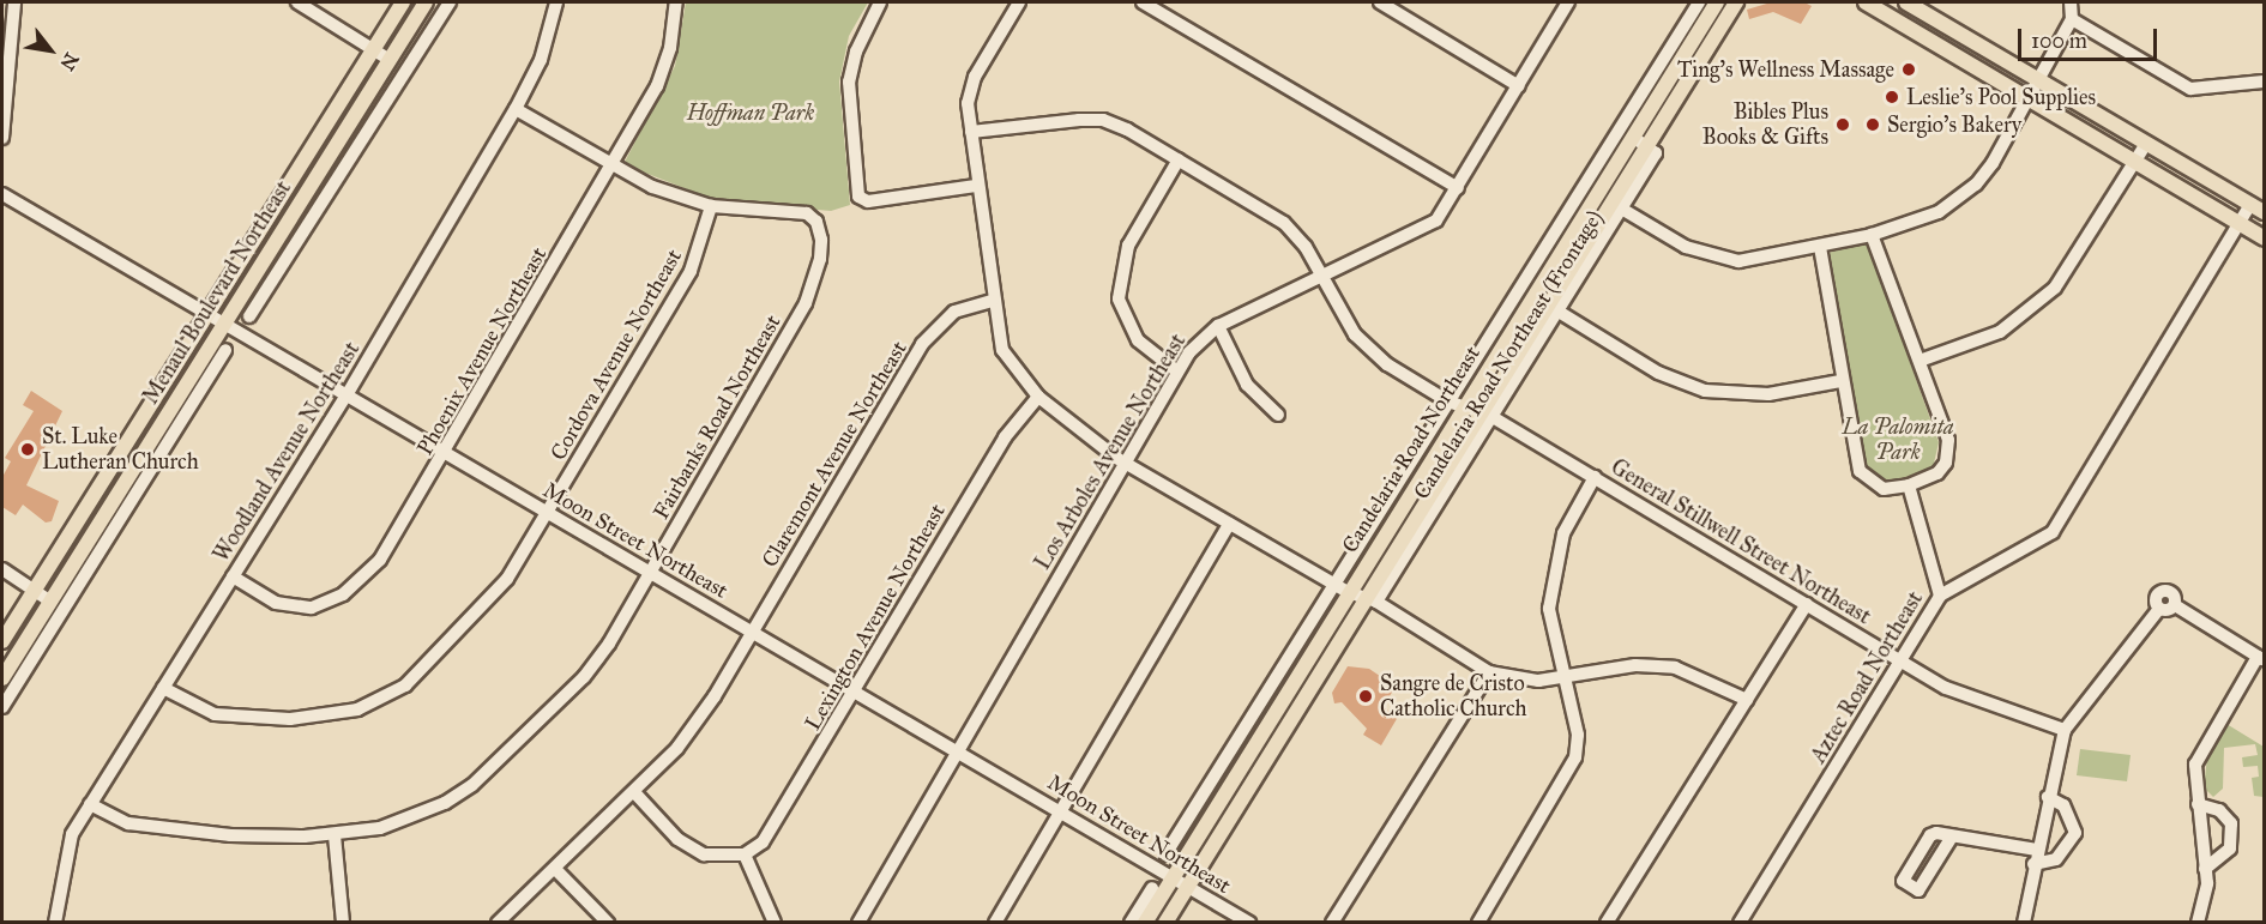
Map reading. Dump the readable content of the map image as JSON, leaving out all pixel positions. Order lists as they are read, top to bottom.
{
  "streets": {
    "main road": ["Menaul Boulevard Northeast", "Candelaria Road Northeast"],
    "street": [
      "Phoenix Avenue Northeast",
      "Cordova Avenue Northeast",
      "Candelaria Road Northeast (Frontage)",
      "Fairbanks Road Northeast",
      "Woodland Avenue Northeast",
      "Los Arboles Avenue Northeast",
      "Claremont Avenue Northeast",
      "Moon Street Northeast",
      "General Stillwell Street Northeast",
      "Lexington Avenue Northeast",
      "Aztec Road Northeast"
    ]
  },
  "crossings": [
    ["Menaul Boulevard Northeast", "Moon Street Northeast"],
    ["Phoenix Avenue Northeast", "Woodland Avenue Northeast"],
    ["Phoenix Avenue Northeast", "Moon Street Northeast"],
    ["Cordova Avenue Northeast", "Fairbanks Road Northeast"],
    ["Cordova Avenue Northeast", "Woodland Avenue Northeast"],
    ["Cordova Avenue Northeast", "Moon Street Northeast"],
    ["Candelaria Road Northeast (Frontage)", "Candelaria Road Northeast"],
    ["Candelaria Road Northeast (Frontage)", "General Stillwell Street Northeast"],
    ["Fairbanks Road Northeast", "Woodland Avenue Northeast"],
    ["Fairbanks Road Northeast", "Moon Street Northeast"],
    ["Candelaria Road Northeast", "Moon Street Northeast"],
    ["Candelaria Road Northeast", "General Stillwell Street Northeast"],
    ["Woodland Avenue Northeast", "Moon Street Northeast"],
    ["Los Arboles Avenue Northeast", "Moon Street Northeast"],
    ["Los Arboles Avenue Northeast", "General Stillwell Street Northeast"],
    ["Claremont Avenue Northeast", "Moon Street Northeast"],
    ["Moon Street Northeast", "Lexington Avenue Northeast"],
    ["General Stillwell Street Northeast", "Aztec Road Northeast"]
  ],
  "parks": ["Hoffman Park", "La Palomita Park"],
  "places": [
    "Ting's Wellness Massage",
    "Leslie's Pool Supplies",
    "Bibles Plus Books & Gifts",
    "Sergio's Bakery",
    "St. Luke Lutheran Church",
    "Sangre de Cristo Catholic Church"
  ],
  "scale_bar": "100 m",
  "north": "bottom right"
}
